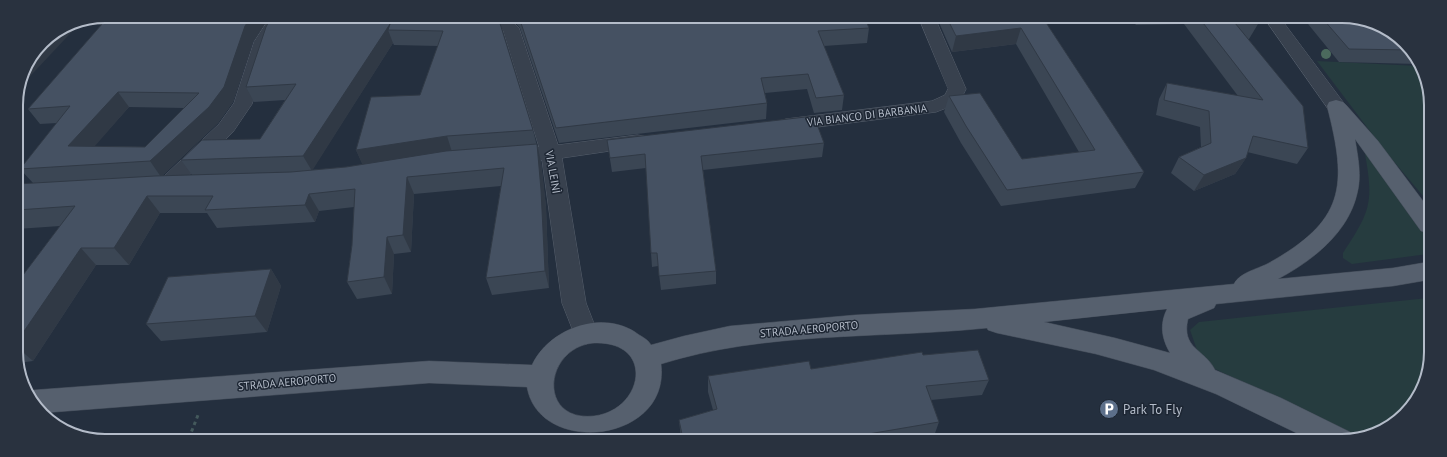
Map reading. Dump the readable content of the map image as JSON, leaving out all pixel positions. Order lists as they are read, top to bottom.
{
  "streets": {
    "main road": ["STRADA AEROPORTO"],
    "street": ["VIA BIANCO DI BARBANIA", "VIA LEINÌ"]
  },
  "crossings": [
    ["VIA LEINÌ", "STRADA AEROPORTO"]
  ],
  "places": {
    "parking": ["Park To Fly"]
  }
}
